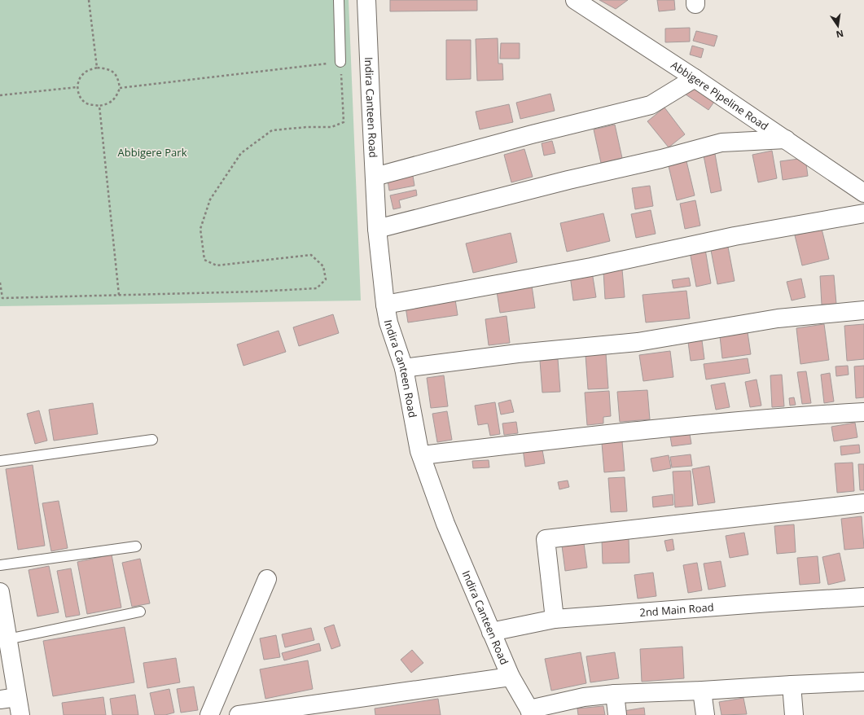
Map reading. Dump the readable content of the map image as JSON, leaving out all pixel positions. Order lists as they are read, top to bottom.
{
  "streets": {
    "street": ["Abbigere Pipeline Road", "Indira Canteen Road", "2nd Main Road"]
  },
  "crossings": [
    ["Indira Canteen Road", "2nd Main Road"]
  ],
  "parks": ["Abbigere Park"],
  "north": "bottom"
}
